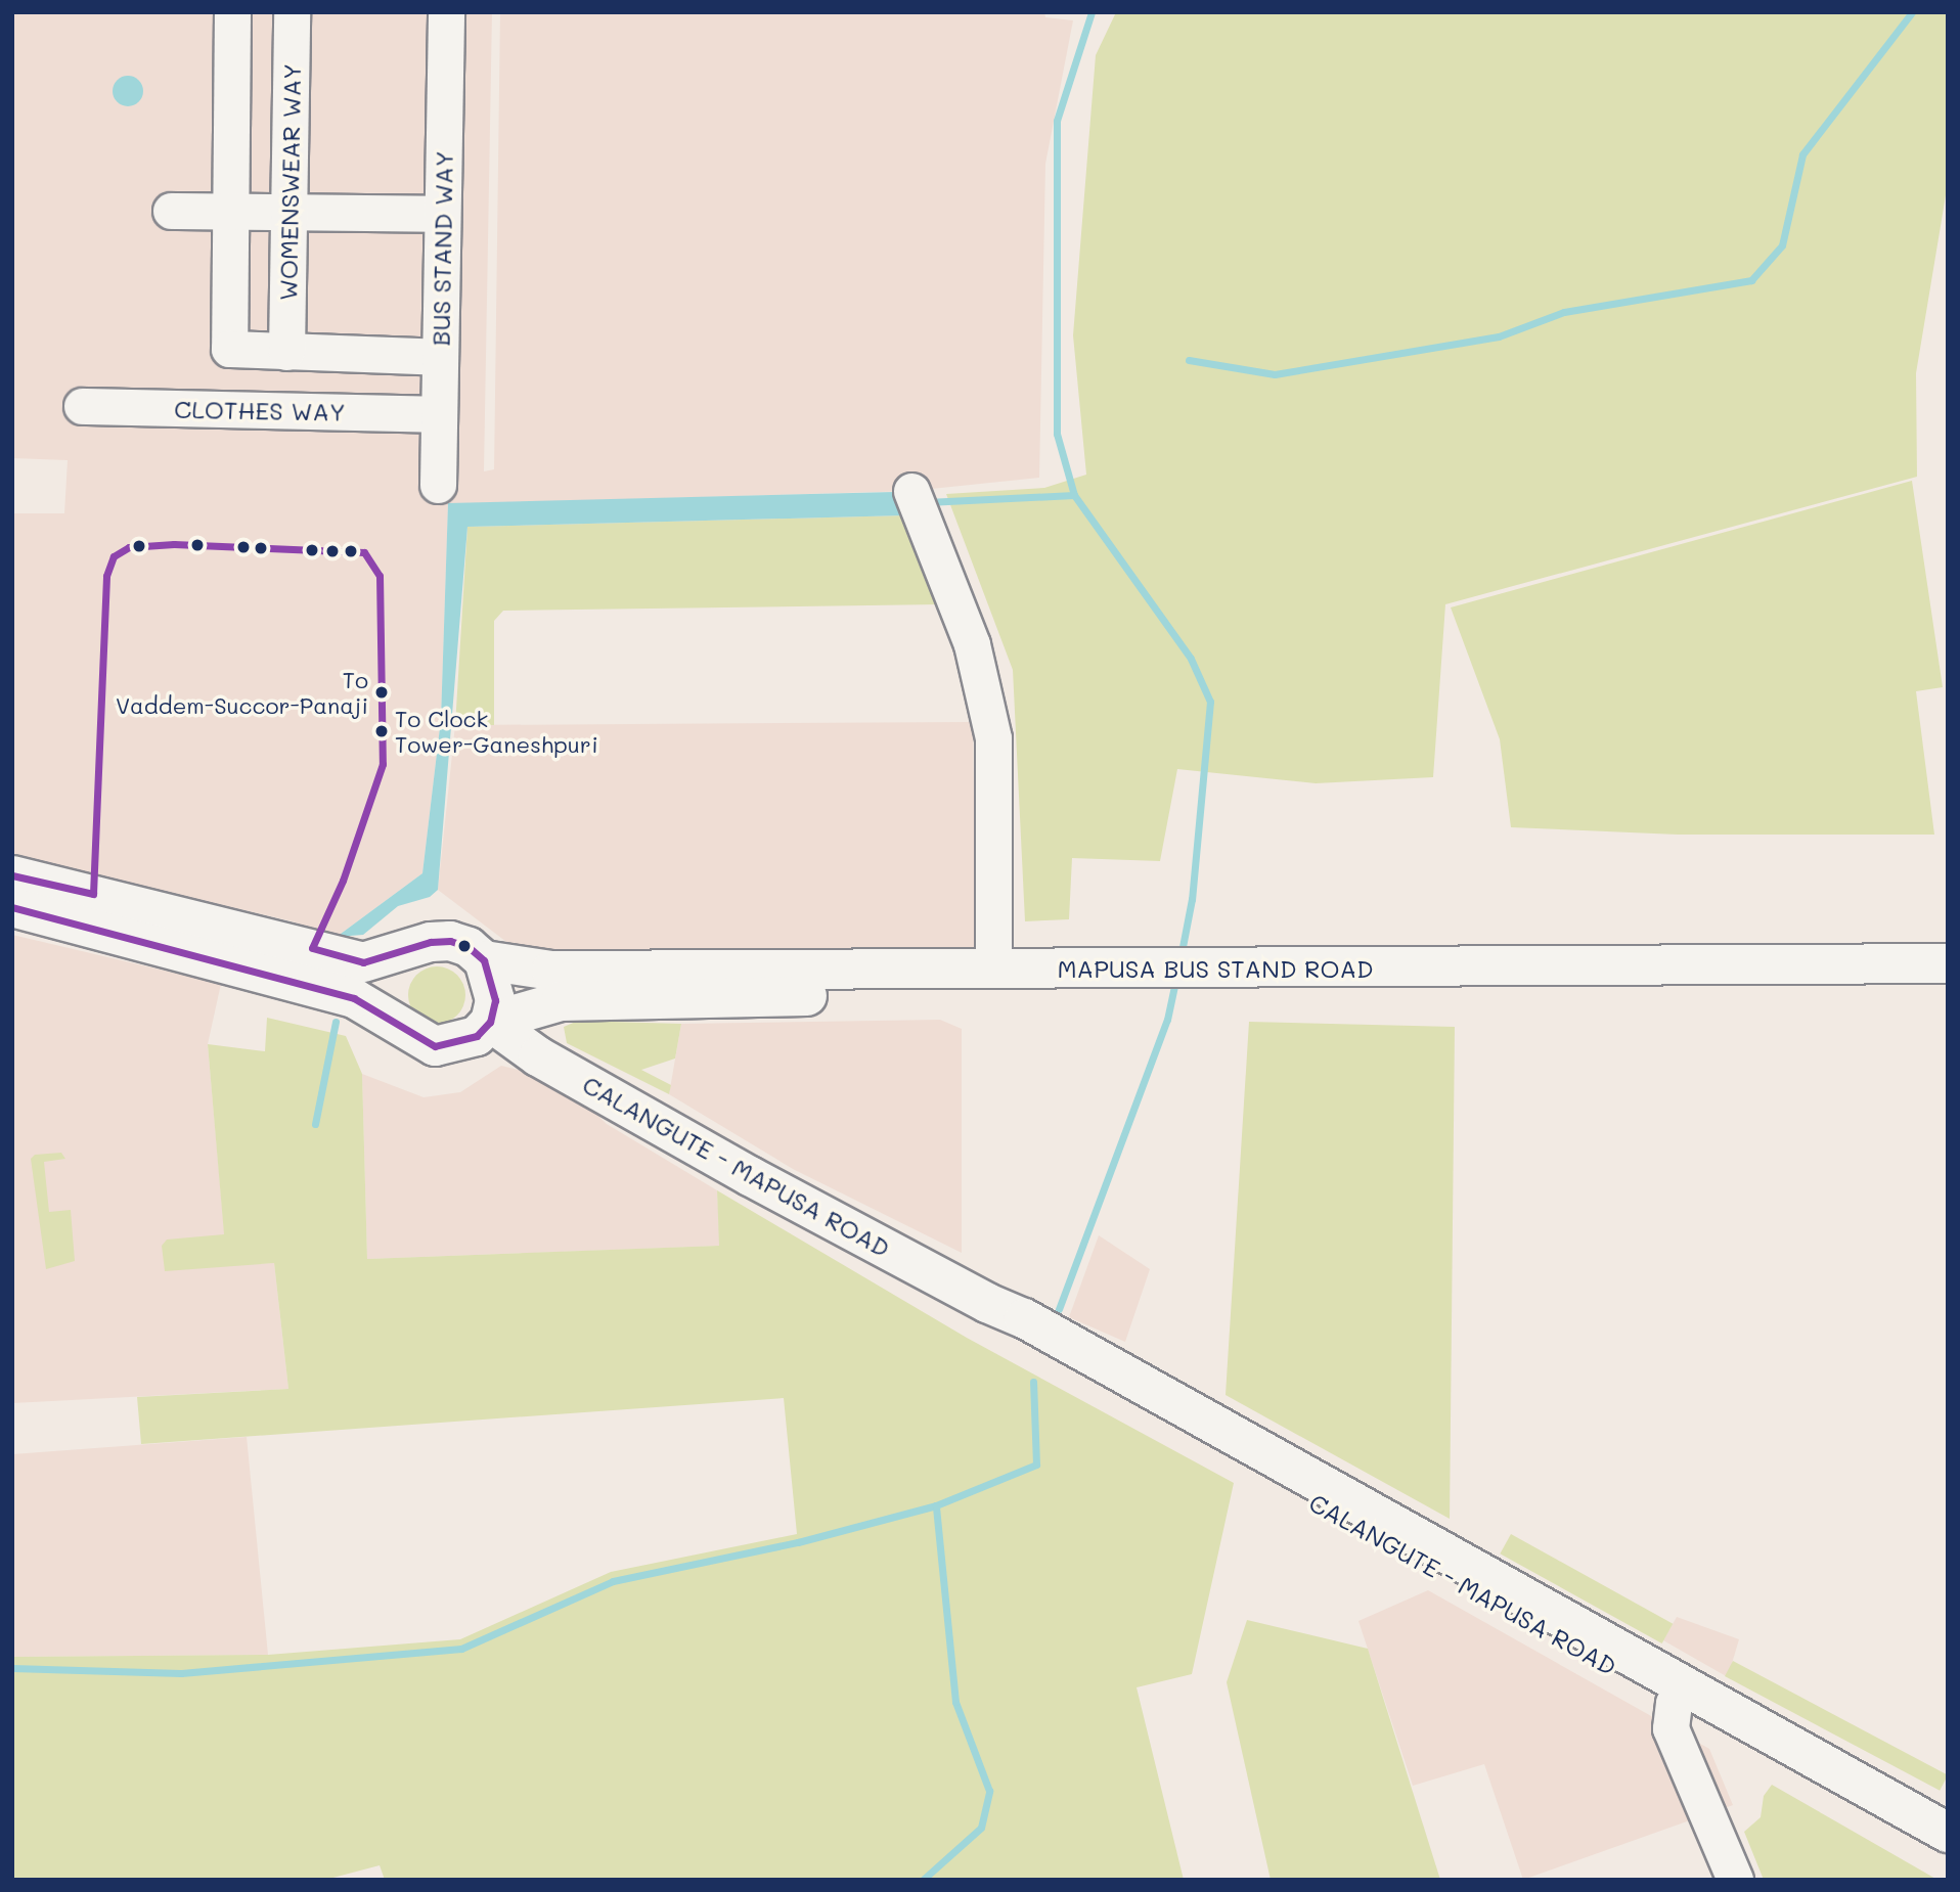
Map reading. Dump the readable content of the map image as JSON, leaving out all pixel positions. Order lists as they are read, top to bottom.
{
  "streets": {
    "main road": ["MAPUSA BUS STAND ROAD", "CALANGUTE - MAPUSA ROAD"],
    "street": ["WOMENSWEAR WAY", "BUS STAND WAY", "CLOTHES WAY"]
  },
  "crossings": [
    ["BUS STAND WAY", "CLOTHES WAY"],
    ["MAPUSA BUS STAND ROAD", "CALANGUTE - MAPUSA ROAD"]
  ],
  "places": ["To Vaddem-Succor-Panaji", "To Clock Tower-Ganeshpuri"]
}
